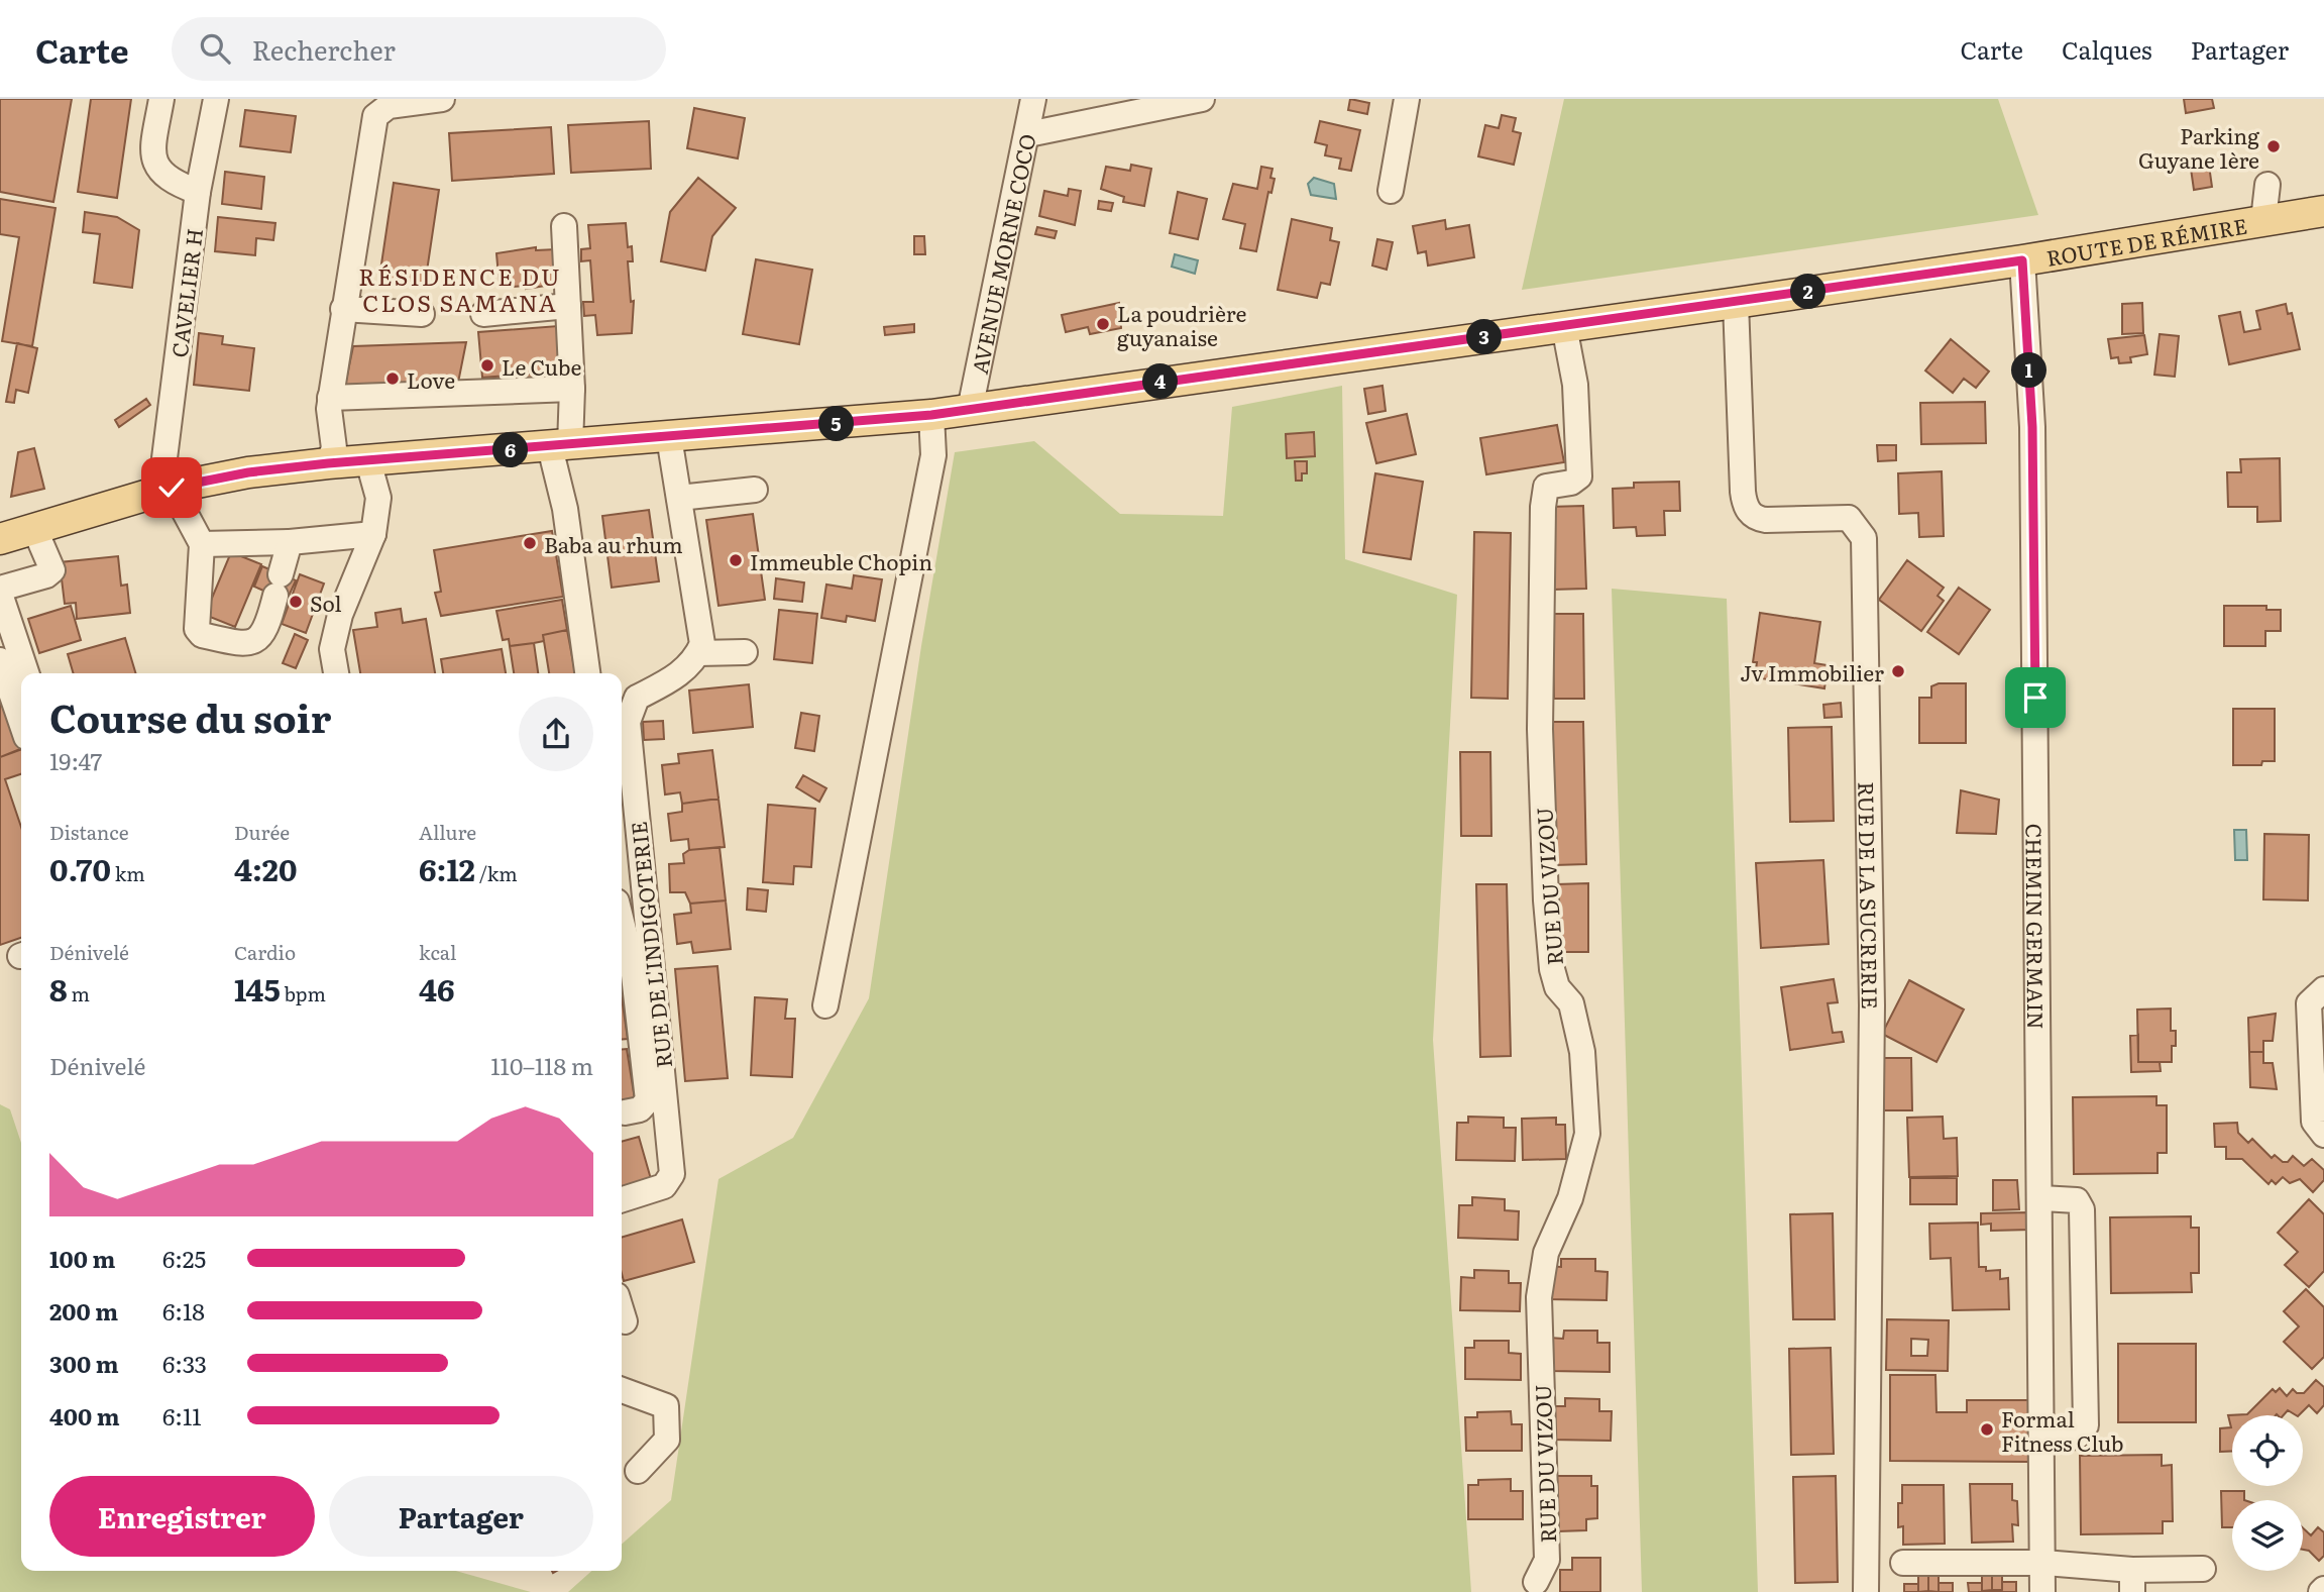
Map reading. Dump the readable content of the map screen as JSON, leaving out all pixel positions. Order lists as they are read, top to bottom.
{
  "streets": {
    "main road": ["ROUTE DE RÉMIRE"],
    "street": [
      "AVENUE MORNE COCO",
      "CAVELIER H",
      "RUE DU VIZOU",
      "RUE DE LA SUCRERIE",
      "CHEMIN GERMAIN",
      "RUE DE L'INDIGOTERIE"
    ]
  },
  "crossings": [
    ["ROUTE DE RÉMIRE", "AVENUE MORNE COCO"],
    ["ROUTE DE RÉMIRE", "CAVELIER H"],
    ["ROUTE DE RÉMIRE", "RUE DU VIZOU"],
    ["ROUTE DE RÉMIRE", "RUE DE LA SUCRERIE"],
    ["ROUTE DE RÉMIRE", "CHEMIN GERMAIN"]
  ],
  "districts": ["RÉSIDENCE DU CLOS SAMANA"],
  "places": [
    "Parking Guyane 1ère",
    "La poudrière guyanaise",
    "Le Cube",
    "Love",
    "Baba au rhum",
    "Immeuble Chopin",
    "Sol",
    "Jv Immobilier",
    "Formal Fitness Club"
  ],
  "page": {
    "header": "Carte",
    "search": "Rechercher",
    "nav": ["Carte", "Calques", "Partager"],
    "pins": [
      "2",
      "3",
      "1",
      "4",
      "5",
      "6"
    ],
    "heading": ["Course du soir", "19:47"],
    "stats": [
      ["Distance", "0.70 km"],
      ["Durée", "4:20"],
      ["Allure", "6:12 /km"],
      ["Dénivelé", "8 m"],
      ["Cardio", "145 bpm"],
      ["kcal", "46"]
    ],
    "chart": ["Dénivelé", "110–118 m"],
    "list": [
      {
        "name": "100 m",
        "note": "6:25"
      },
      {
        "name": "200 m",
        "note": "6:18"
      },
      {
        "name": "300 m",
        "note": "6:33"
      },
      {
        "name": "400 m",
        "note": "6:11"
      }
    ],
    "buttons": ["Enregistrer", "Partager"]
  }
}
